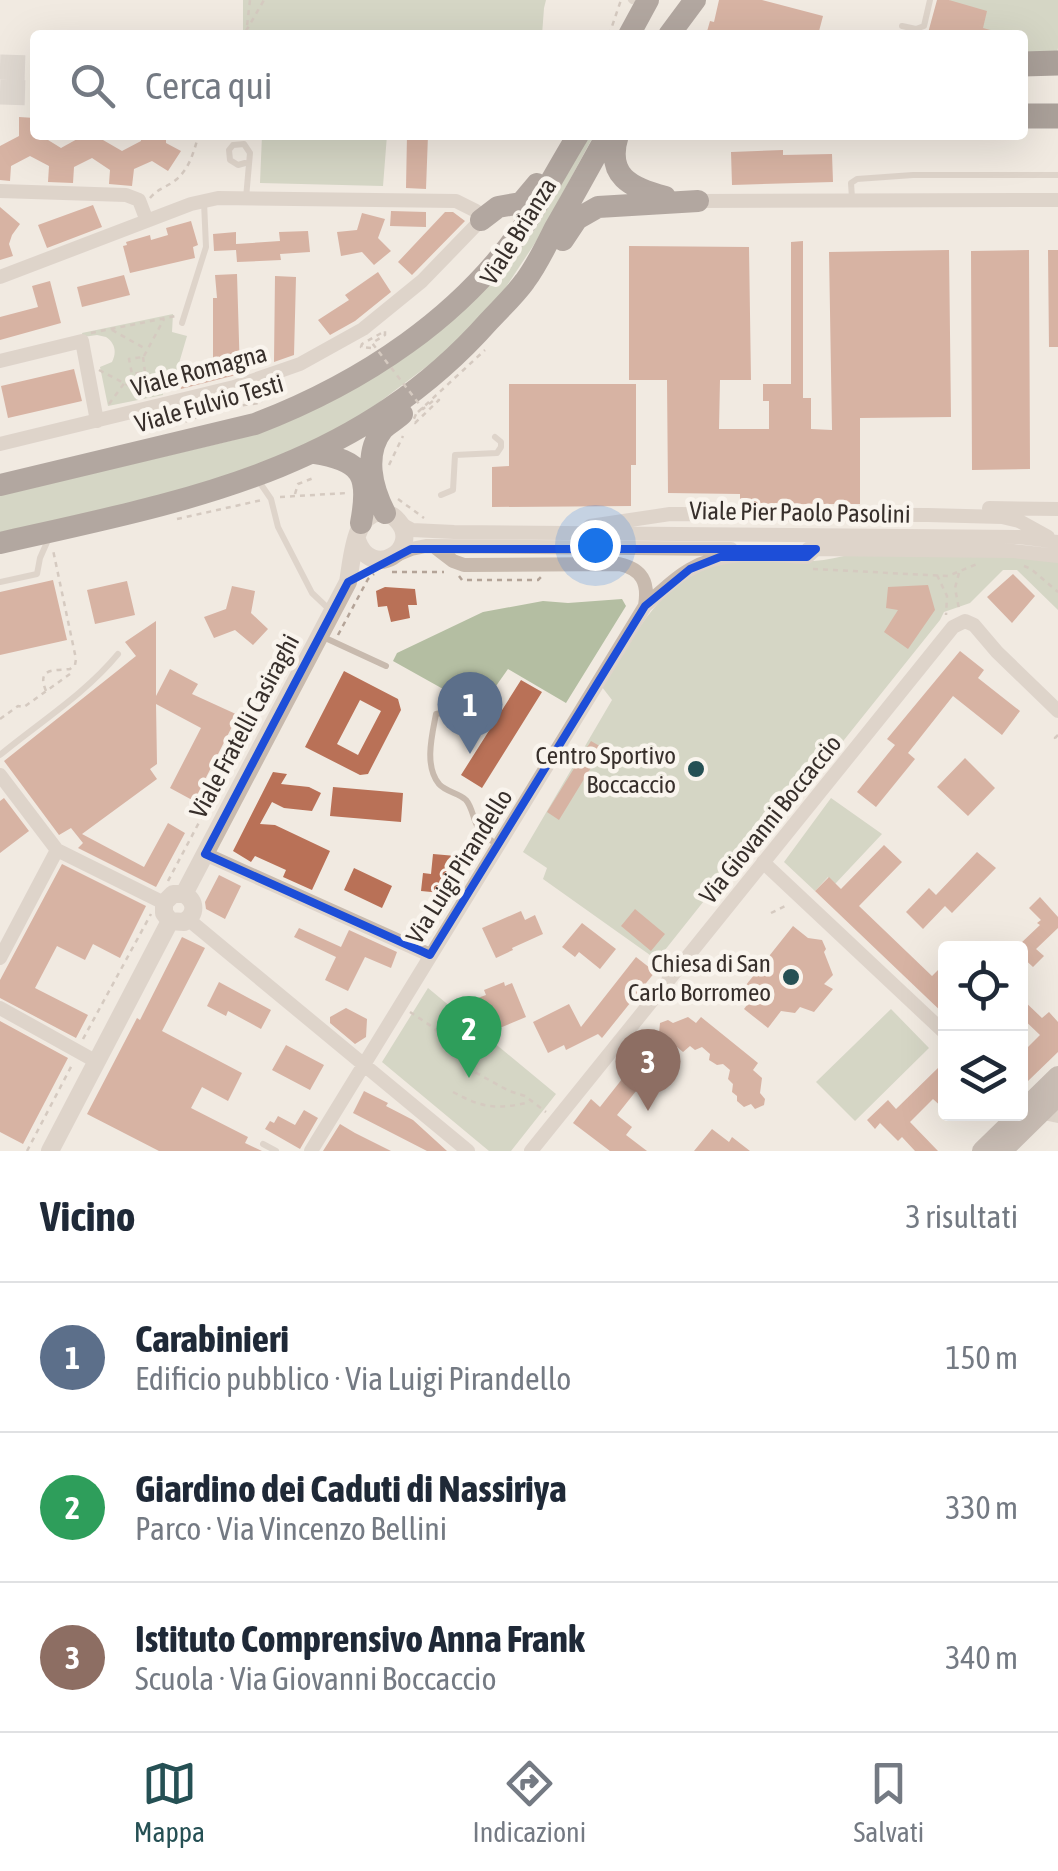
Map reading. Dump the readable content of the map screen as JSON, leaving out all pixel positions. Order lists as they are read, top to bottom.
{
  "streets": {
    "highway": ["Viale Brianza", "Viale Fulvio Testi"],
    "street": [
      "Viale Romagna",
      "Viale Pier Paolo Pasolini",
      "Viale Fratelli Casiraghi",
      "Via Giovanni Boccaccio",
      "Via Luigi Pirandello"
    ]
  },
  "crossings": [
    ["Viale Brianza", "Viale Fulvio Testi"],
    ["Viale Pier Paolo Pasolini", "Viale Fratelli Casiraghi"],
    ["Viale Pier Paolo Pasolini", "Via Luigi Pirandello"]
  ],
  "places": ["Centro Sportivo Boccaccio", "Chiesa di San Carlo Borromeo"],
  "page": {
    "search": "Cerca qui",
    "pins": ["1", "2", "3"],
    "heading": ["Vicino", "3 risultati"],
    "list": [
      {
        "mark": "1",
        "name": "Carabinieri",
        "note": "Edificio pubblico · Via Luigi Pirandello",
        "value": "150 m"
      },
      {
        "mark": "2",
        "name": "Giardino dei Caduti di Nassiriya",
        "note": "Parco · Via Vincenzo Bellini",
        "value": "330 m"
      },
      {
        "mark": "3",
        "name": "Istituto Comprensivo Anna Frank",
        "note": "Scuola · Via Giovanni Boccaccio",
        "value": "340 m"
      }
    ],
    "nav": ["Mappa", "Indicazioni", "Salvati"]
  }
}
